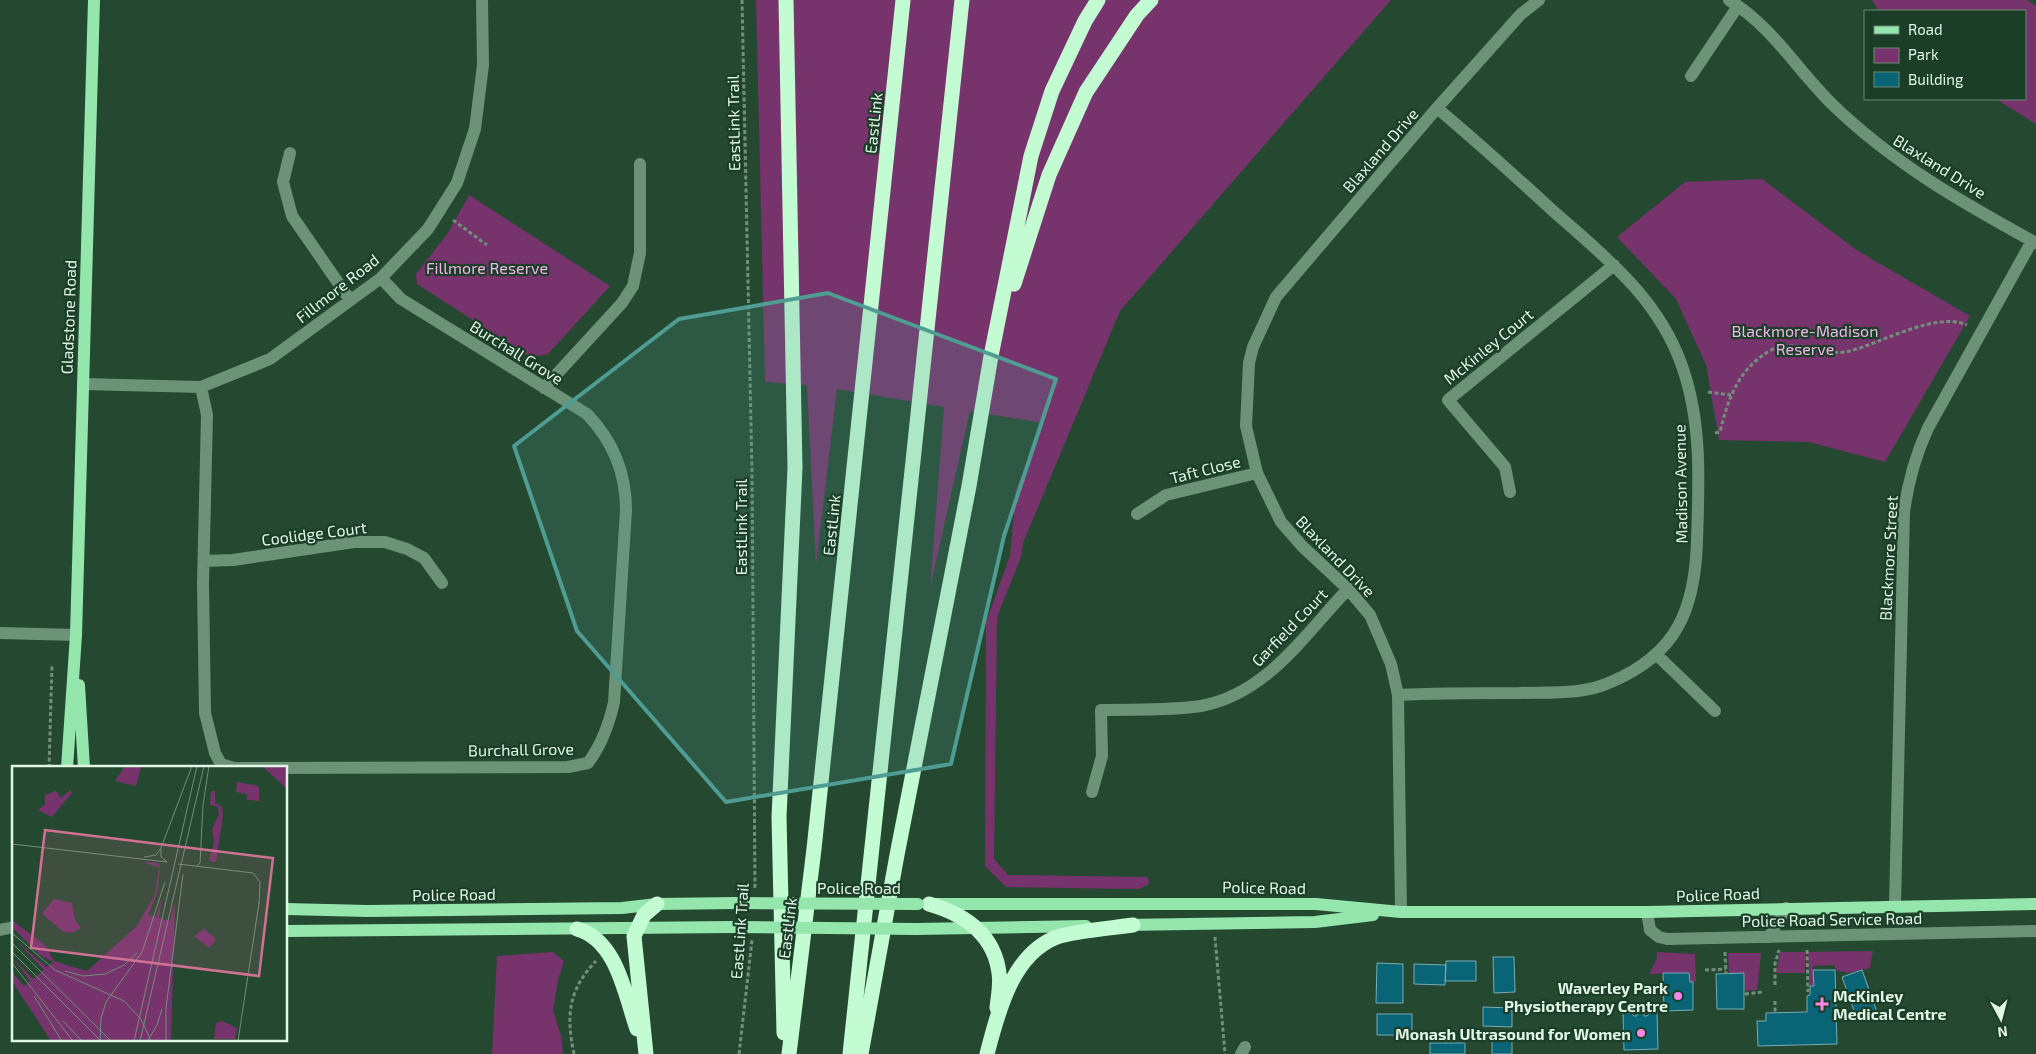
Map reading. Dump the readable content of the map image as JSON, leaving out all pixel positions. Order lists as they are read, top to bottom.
{
  "streets": {
    "highway": ["EastLink"],
    "main road": ["Gladstone Road", "Police Road"],
    "street": [
      "Blaxland Drive",
      "Fillmore Road",
      "McKinley Court",
      "Burchall Grove",
      "Taft Close",
      "Madison Avenue",
      "Coolidge Court",
      "Blackmore Street",
      "Garfield Court",
      "Police Road Service Road"
    ],
    "path": ["EastLink Trail"]
  },
  "crossings": [
    ["Blaxland Drive", "Taft Close"],
    ["Blaxland Drive", "Madison Avenue"],
    ["Blaxland Drive", "Blackmore Street"],
    ["Blaxland Drive", "Garfield Court"],
    ["Blaxland Drive", "Police Road"],
    ["Fillmore Road", "Gladstone Road"],
    ["Fillmore Road", "Burchall Grove"],
    ["McKinley Court", "Madison Avenue"],
    ["Burchall Grove", "Coolidge Court"],
    ["Blackmore Street", "Police Road"],
    ["Police Road", "Police Road Service Road"]
  ],
  "parks": ["Fillmore Reserve", "Blackmore-Madison Reserve"],
  "places": {
    "other": ["Waverley Park Physiotherapy Centre", "Monash Ultrasound for Women"],
    "health": ["McKinley Medical Centre"]
  },
  "legend": ["Road", "Park", "Building"],
  "north": "bottom"
}
